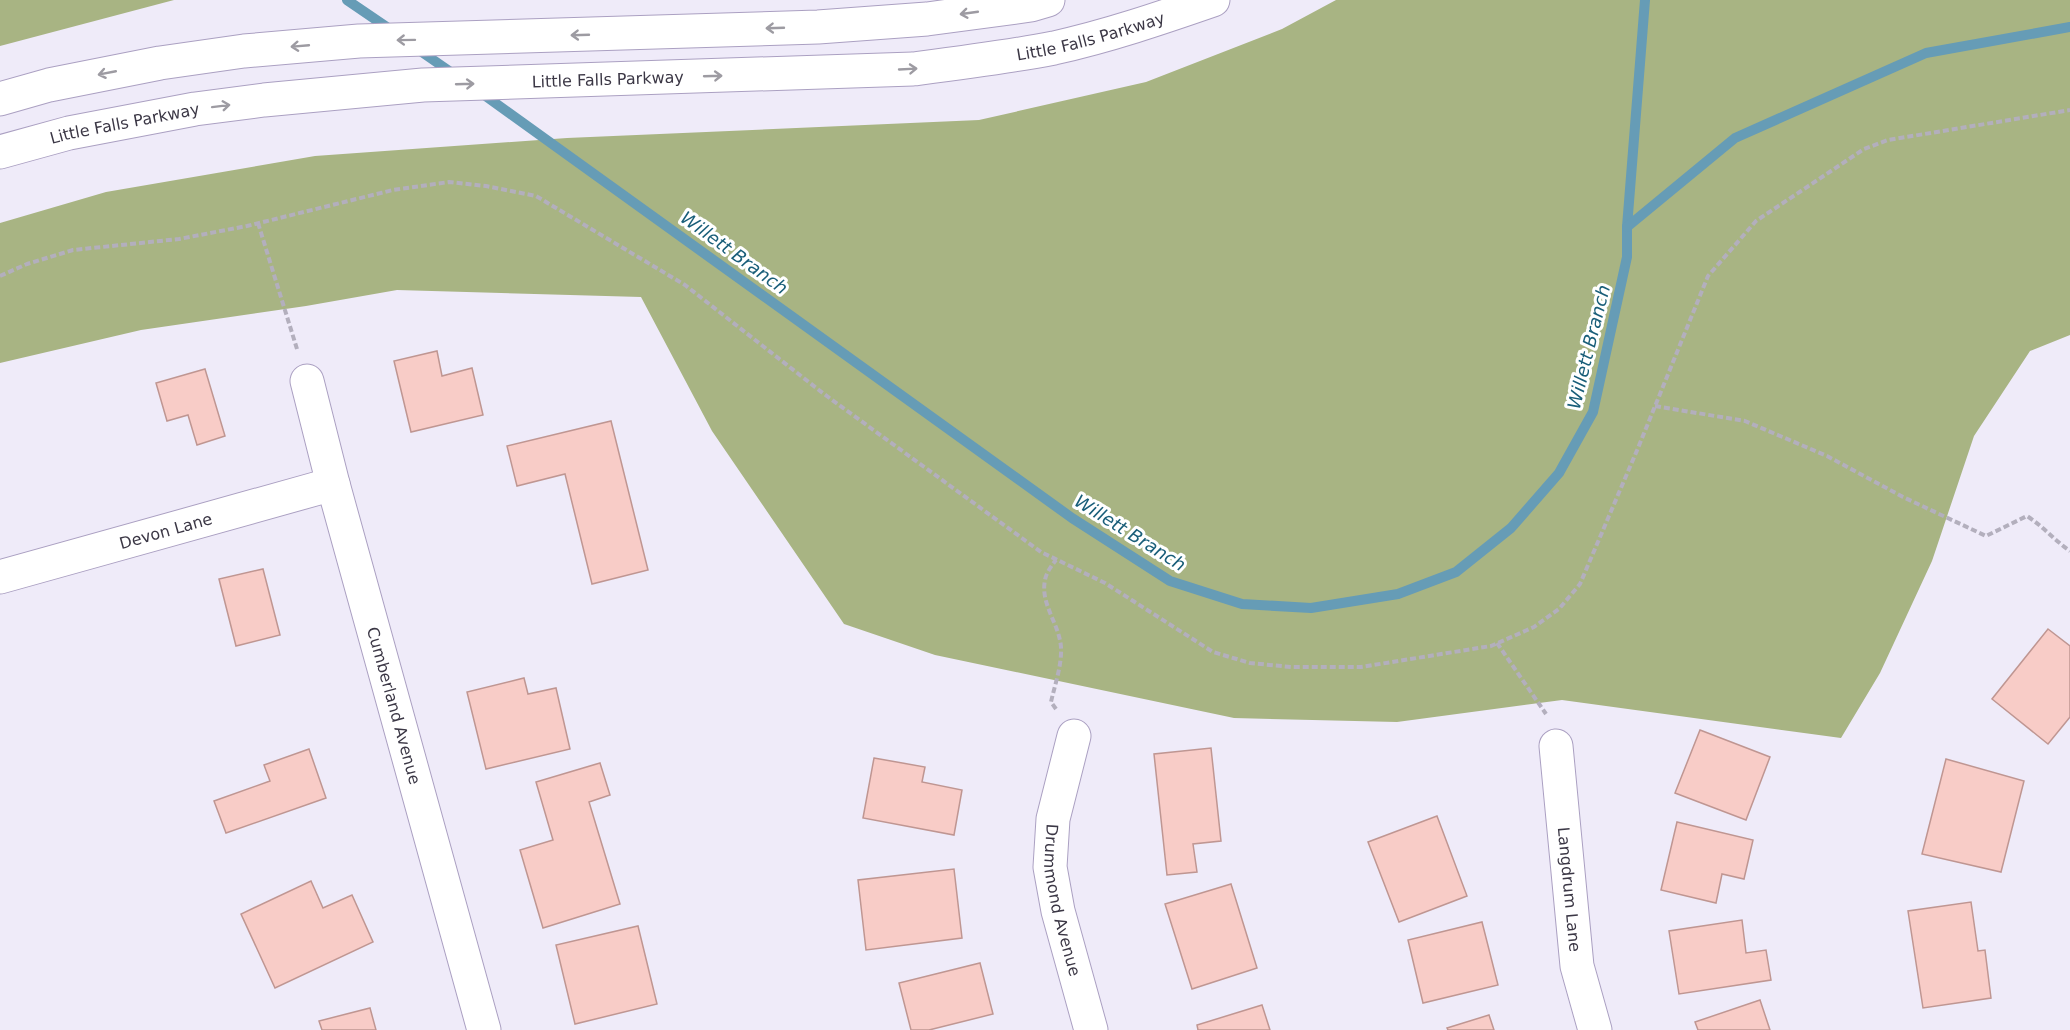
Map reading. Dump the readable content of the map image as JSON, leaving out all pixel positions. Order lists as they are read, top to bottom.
{
  "streets": {
    "main road": [
      "Little Falls Parkway",
      "Devon Lane",
      "Cumberland Avenue",
      "Langdrum Lane",
      "Drummond Avenue"
    ]
  },
  "crossings": [
    ["Devon Lane", "Cumberland Avenue"]
  ],
  "water": ["Willett Branch"]
}
